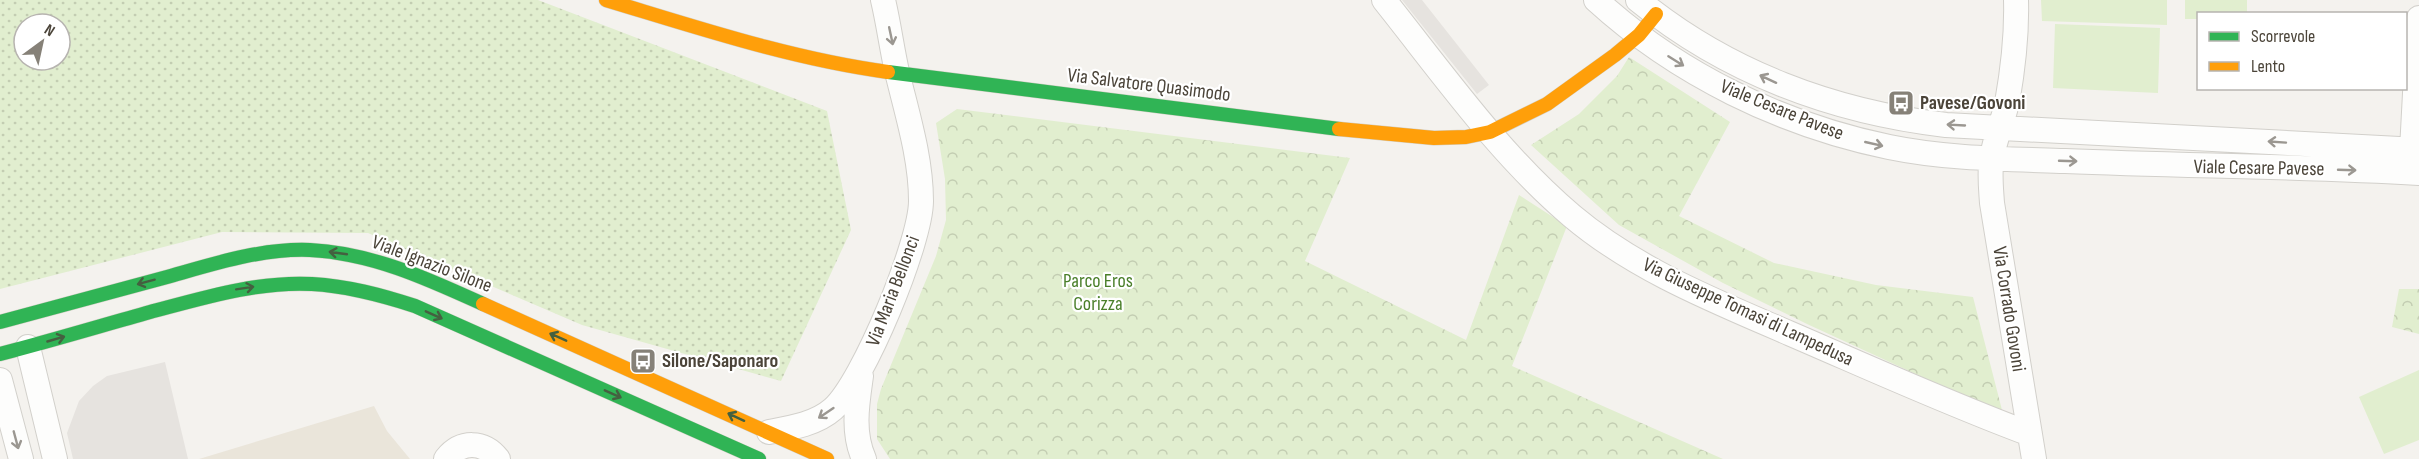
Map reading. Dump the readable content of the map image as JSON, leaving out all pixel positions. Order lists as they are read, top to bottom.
{
  "streets": {
    "street": [
      "Via Salvatore Quasimodo",
      "Viale Cesare Pavese",
      "Viale Ignazio Silone",
      "Via Maria Bellonci",
      "Via Corrado Govoni",
      "Via Giuseppe Tomasi di Lampedusa"
    ]
  },
  "crossings": [
    ["Via Salvatore Quasimodo", "Viale Cesare Pavese"],
    ["Via Salvatore Quasimodo", "Via Maria Bellonci"],
    ["Via Salvatore Quasimodo", "Via Giuseppe Tomasi di Lampedusa"],
    ["Viale Cesare Pavese", "Via Corrado Govoni"],
    ["Viale Ignazio Silone", "Via Maria Bellonci"],
    ["Via Corrado Govoni", "Via Giuseppe Tomasi di Lampedusa"]
  ],
  "parks": ["Parco Eros Corizza"],
  "places": {
    "bus stop": ["Pavese/Govoni", "Silone/Saponaro"]
  },
  "legend": ["Scorrevole", "Lento"],
  "north": "top right"
}
